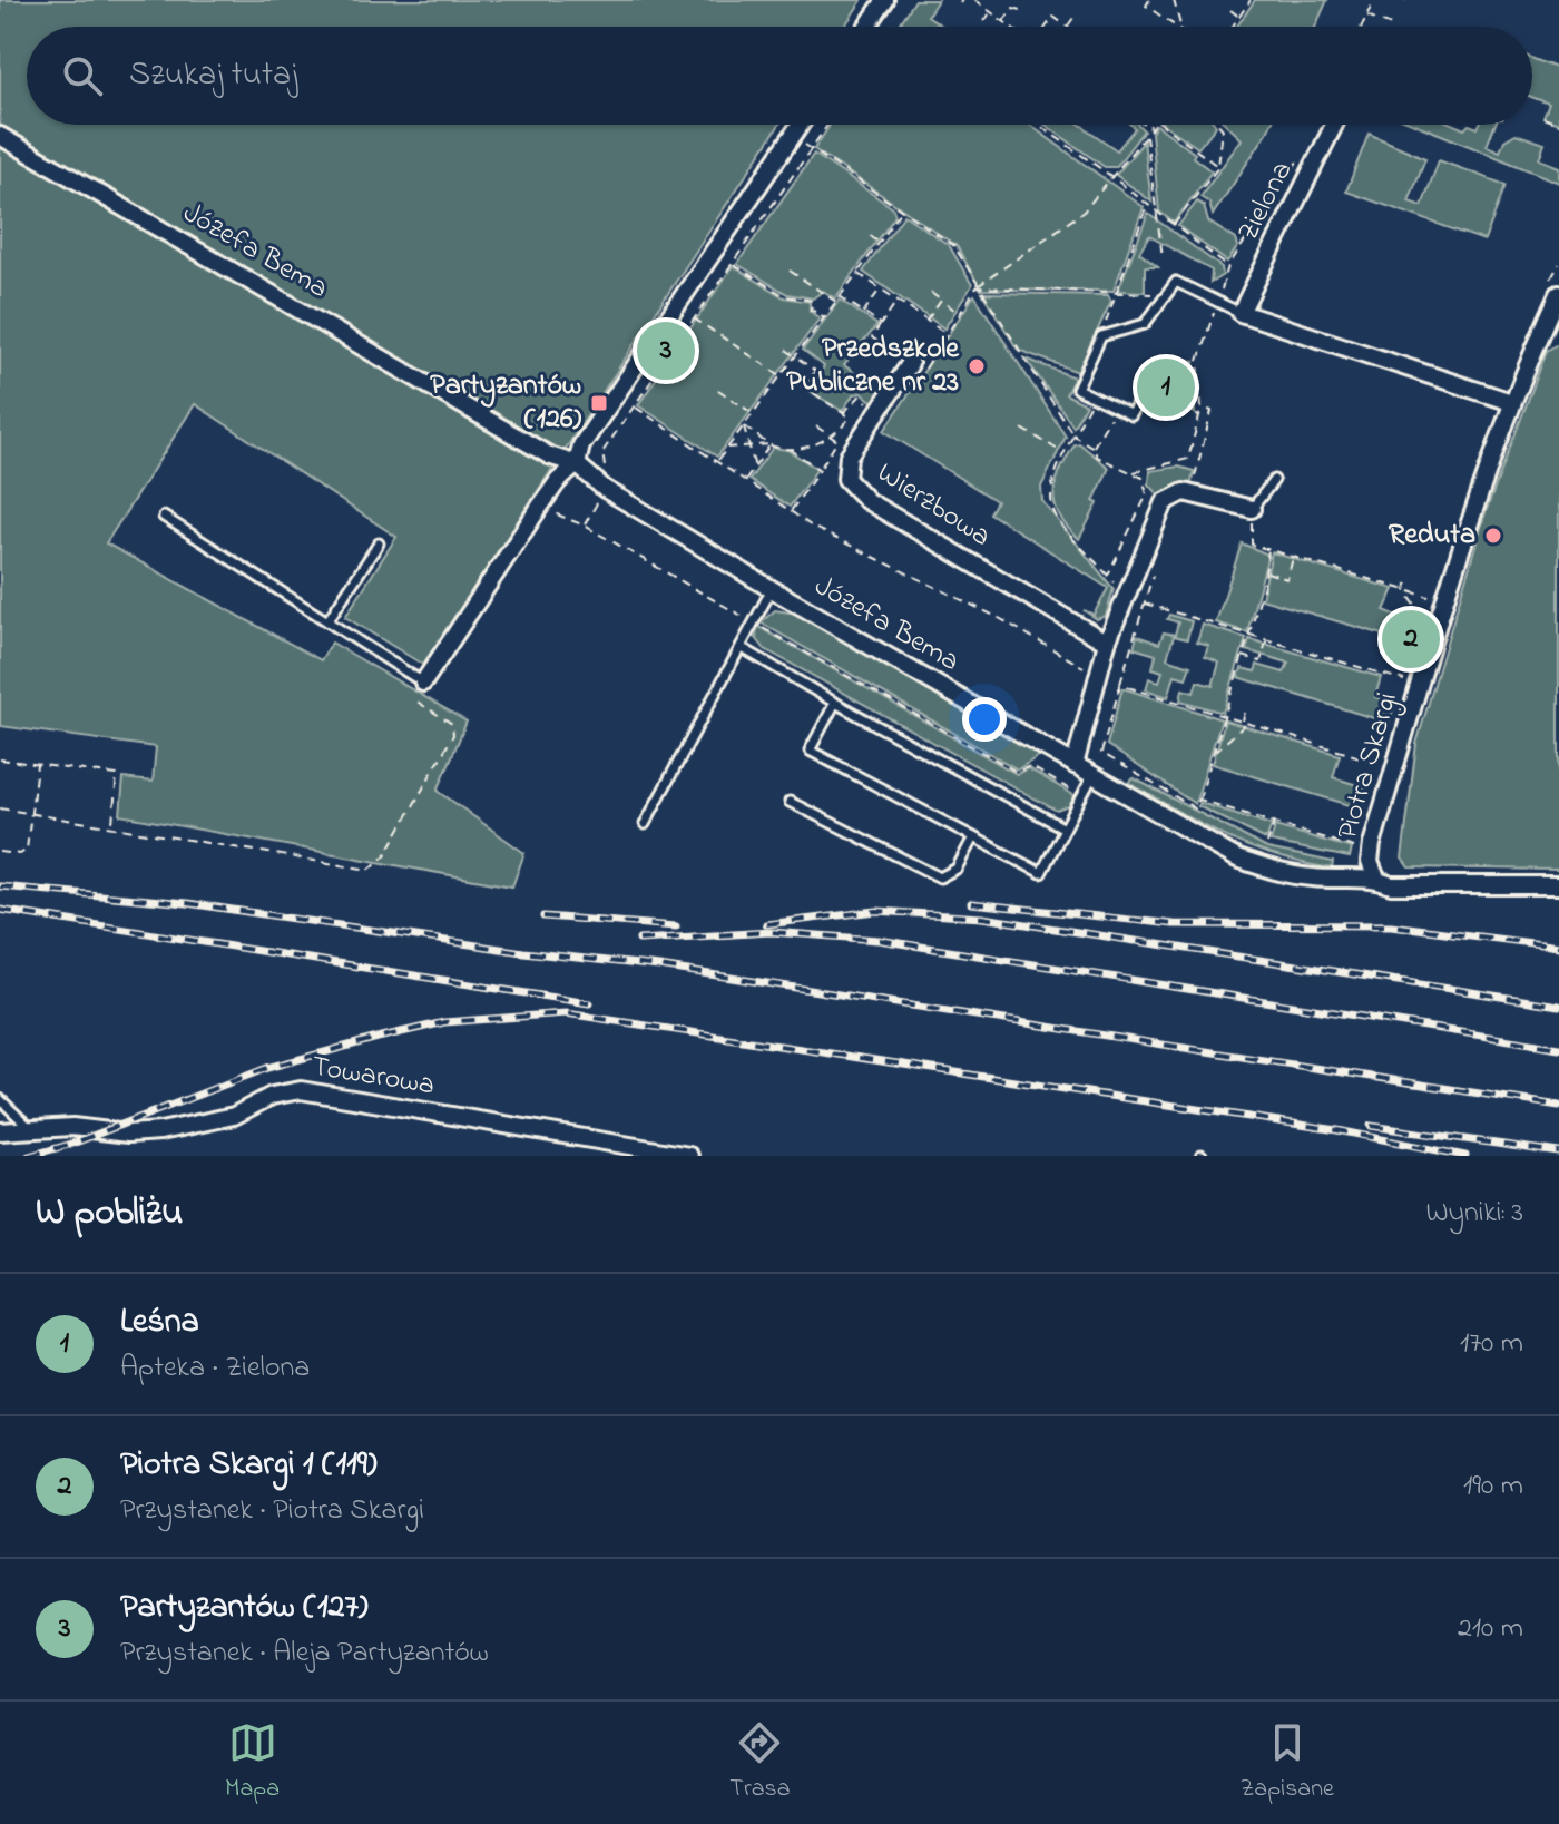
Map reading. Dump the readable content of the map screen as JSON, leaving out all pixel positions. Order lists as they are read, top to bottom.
{
  "streets": {
    "street": [
      "Zielona",
      "Józefa Bema",
      "Wierzbowa",
      "Piotra Skargi",
      "Towarowa"
    ]
  },
  "crossings": [
    ["Józefa Bema", "Piotra Skargi"]
  ],
  "places": {
    "other": ["Przedszkole Publiczne nr 23", "Reduta"],
    "transit": ["Partyzantów (126)"]
  },
  "page": {
    "search": "Szukaj tutaj",
    "pins": ["3", "1", "2"],
    "heading": ["W pobliżu", "Wyniki: 3"],
    "list": [
      {
        "mark": "1",
        "name": "Leśna",
        "note": "Apteka · Zielona",
        "value": "170 m"
      },
      {
        "mark": "2",
        "name": "Piotra Skargi 1 (119)",
        "note": "Przystanek · Piotra Skargi",
        "value": "190 m"
      },
      {
        "mark": "3",
        "name": "Partyzantów (127)",
        "note": "Przystanek · Aleja Partyzantów",
        "value": "210 m"
      }
    ],
    "nav": ["Mapa", "Trasa", "Zapisane"]
  }
}
